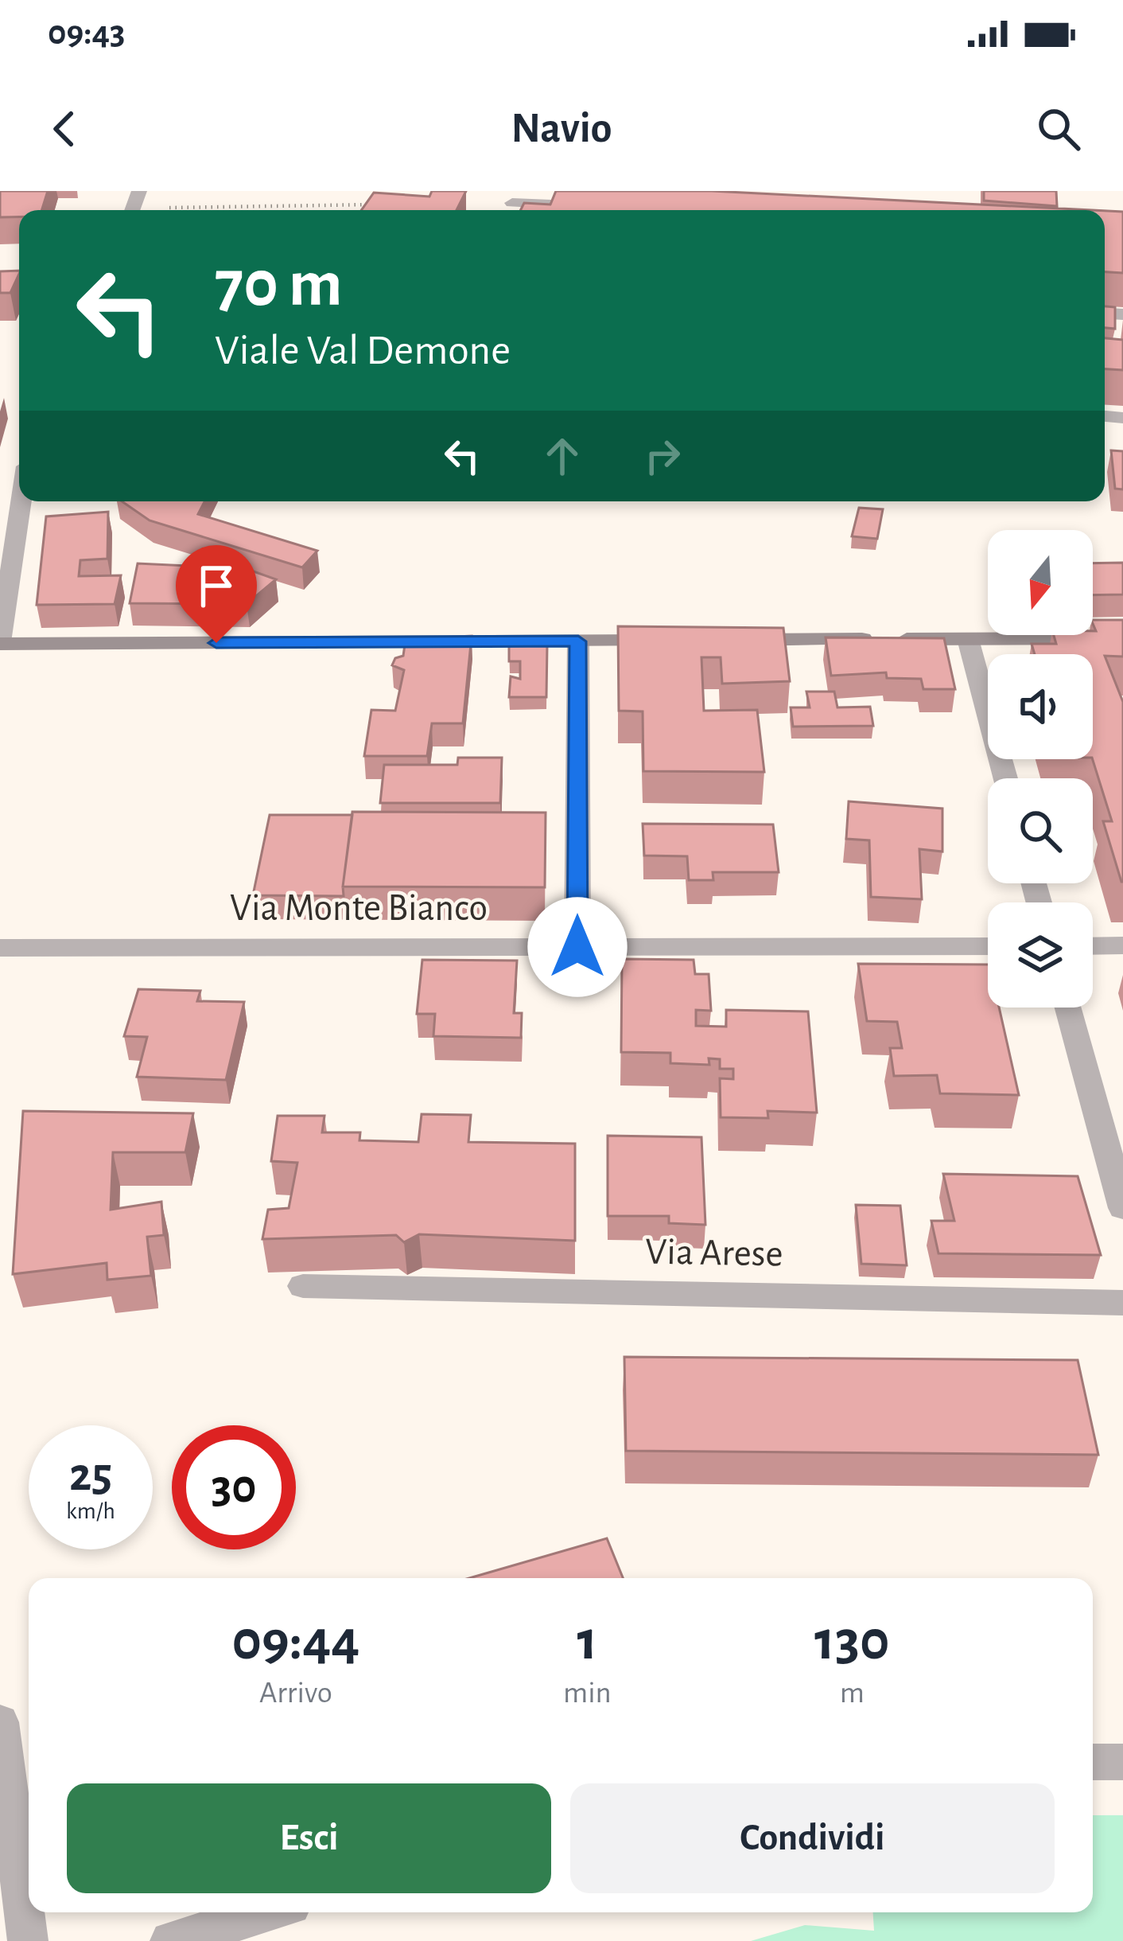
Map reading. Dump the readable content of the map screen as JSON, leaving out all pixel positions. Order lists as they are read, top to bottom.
{
  "streets": {
    "street": ["Via Monte Bianco", "Via Arese"]
  },
  "north": "bottom",
  "page": {
    "status": "09:43",
    "header": "Navio",
    "turn": ["70 m", "Viale Val Demone"],
    "speed": "25 km/h",
    "limit": "30",
    "eta": [
      "09:44",
      "Arrivo",
      "1",
      "min",
      "130",
      "m"
    ],
    "buttons": ["Esci", "Condividi"]
  }
}
